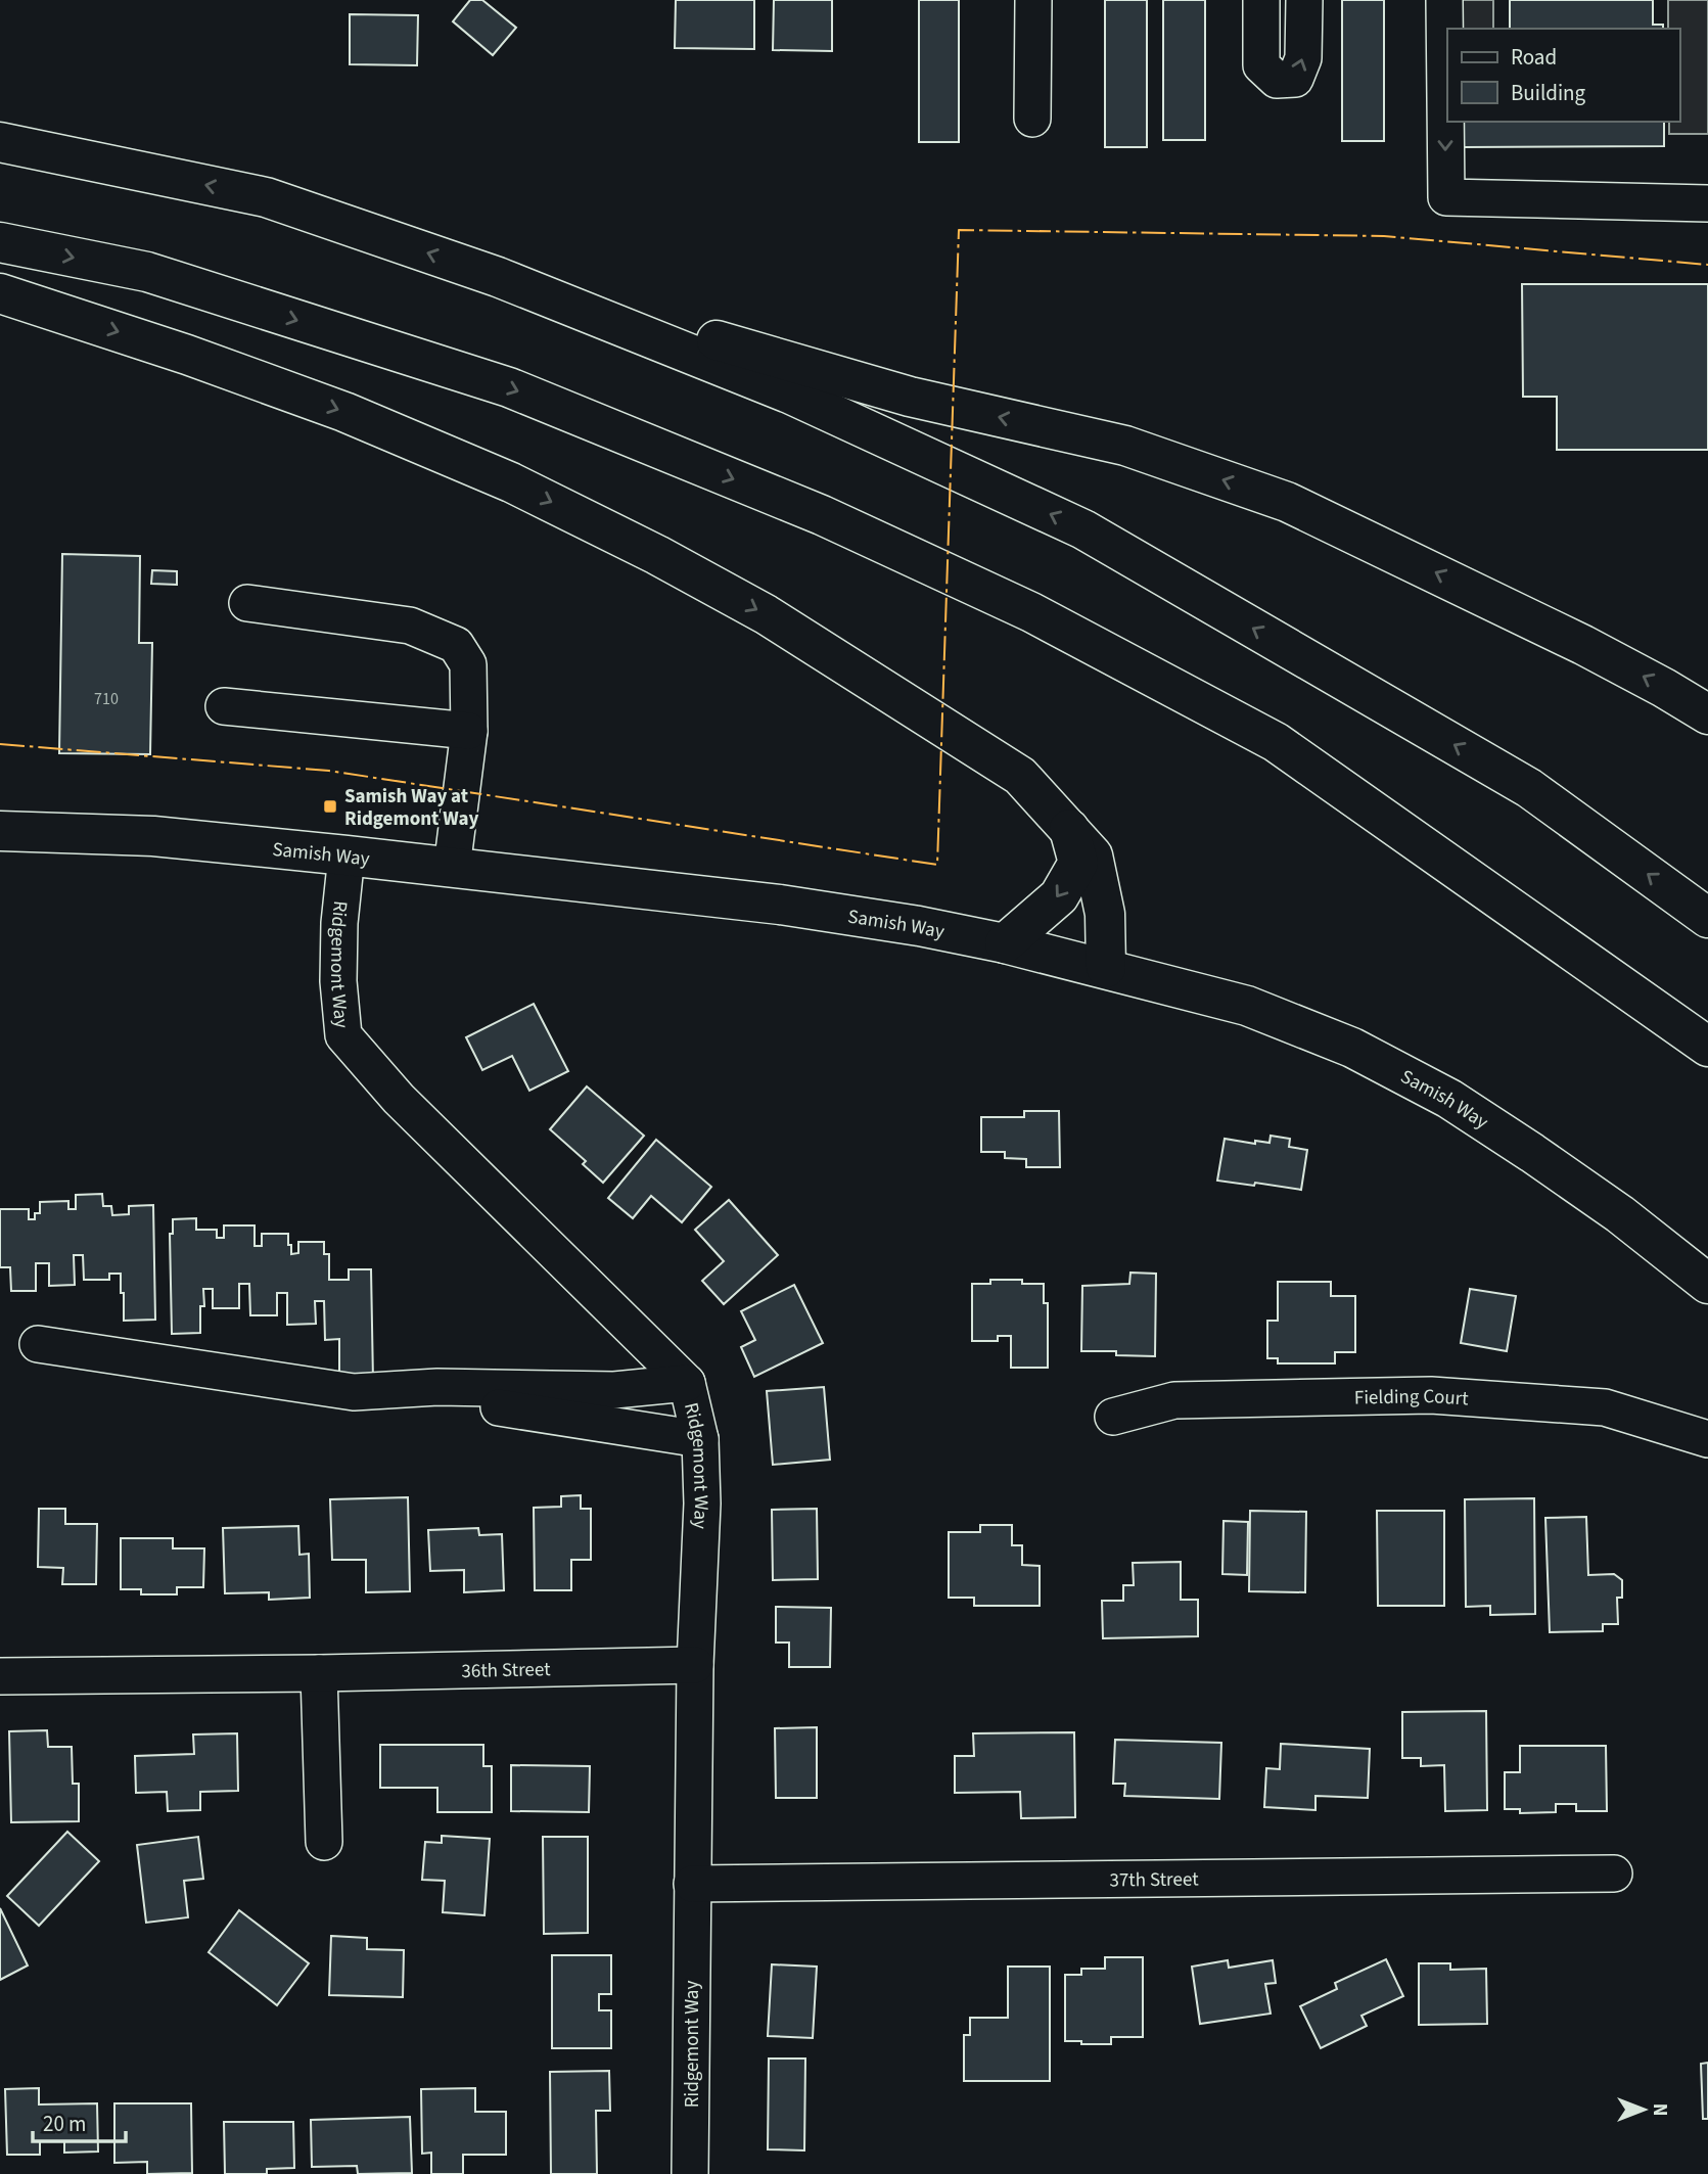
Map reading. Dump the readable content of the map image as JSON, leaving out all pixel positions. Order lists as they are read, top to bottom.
{
  "streets": {
    "main road": ["Samish Way"],
    "street": [
      "Ridgemont Way",
      "Fielding Court",
      "36th Street",
      "37th Street"
    ]
  },
  "crossings": [
    ["Samish Way", "Ridgemont Way"],
    ["Ridgemont Way", "36th Street"],
    ["Ridgemont Way", "37th Street"]
  ],
  "places": {
    "transit": ["Samish Way at Ridgemont Way"]
  },
  "house_numbers": ["710"],
  "legend": ["Road", "Building"],
  "scale_bar": "20 m",
  "north": "right"
}
